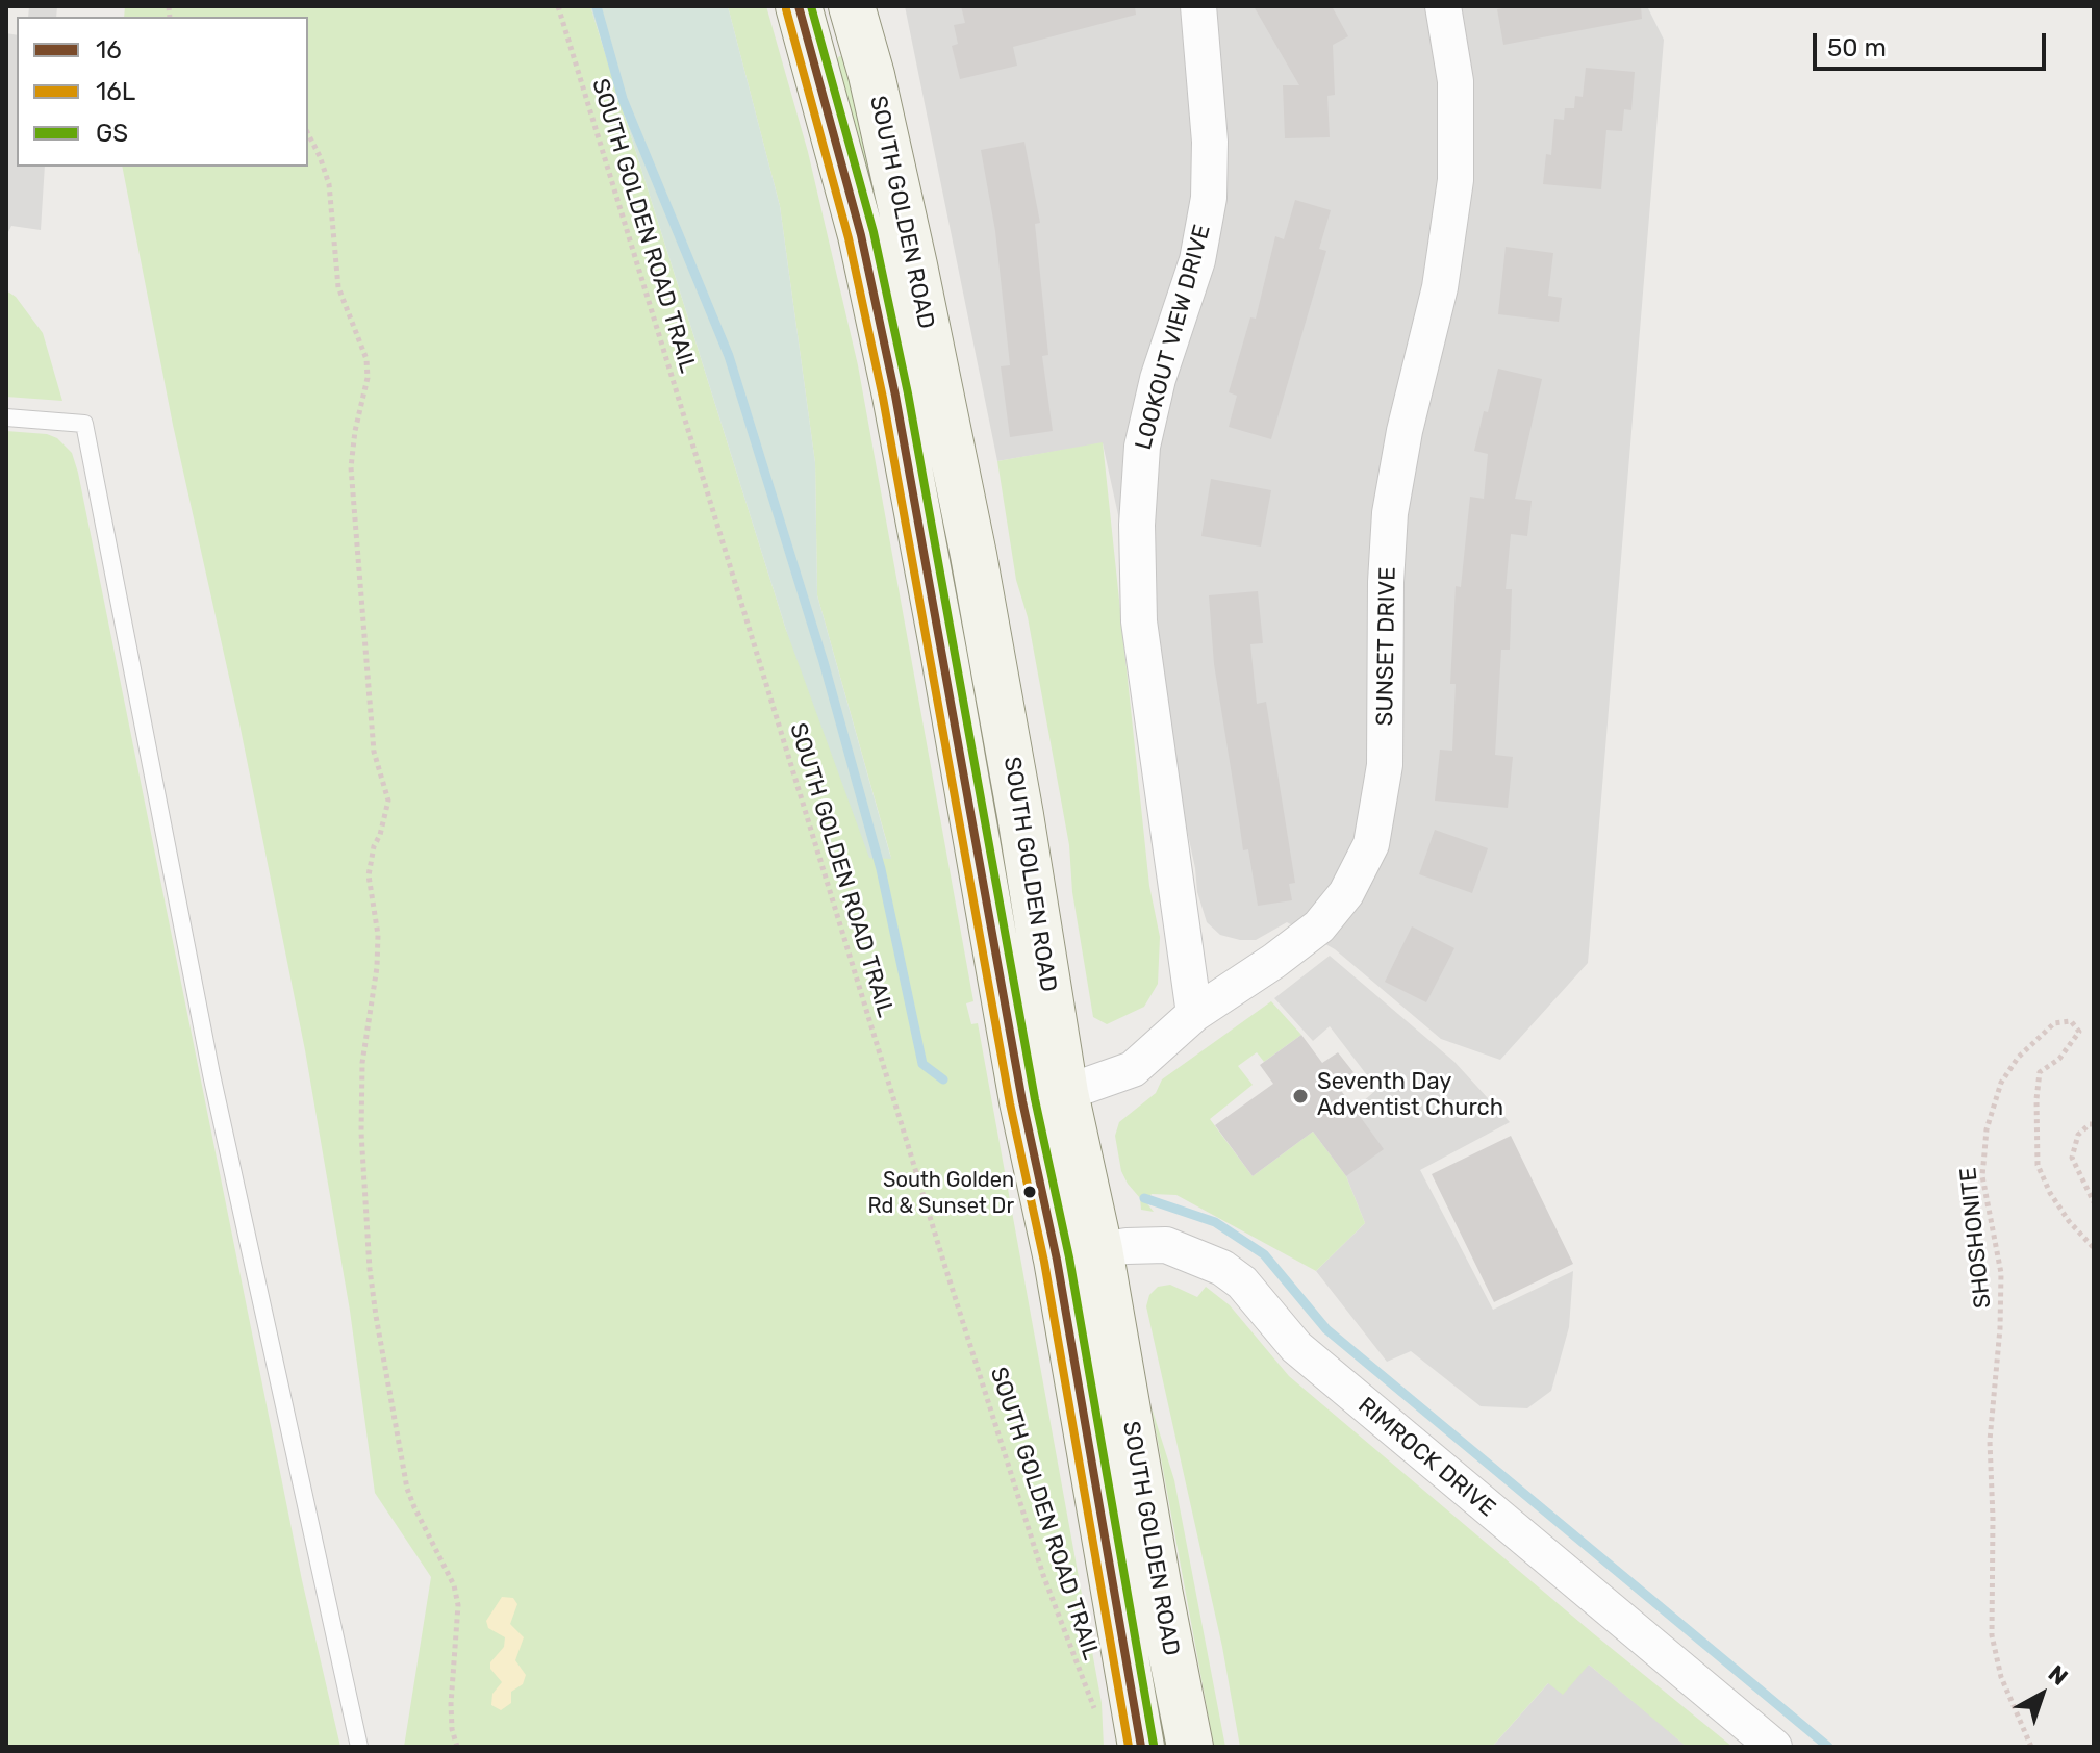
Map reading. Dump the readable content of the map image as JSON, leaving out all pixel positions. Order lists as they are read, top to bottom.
{
  "streets": {
    "main road": ["SOUTH GOLDEN ROAD"],
    "street": ["LOOKOUT VIEW DRIVE", "SUNSET DRIVE", "RIMROCK DRIVE"],
    "path": ["SOUTH GOLDEN ROAD TRAIL", "SHOSHONITE"]
  },
  "crossings": [
    ["SOUTH GOLDEN ROAD", "SUNSET DRIVE"],
    ["SOUTH GOLDEN ROAD", "RIMROCK DRIVE"],
    ["LOOKOUT VIEW DRIVE", "SUNSET DRIVE"]
  ],
  "places": ["Seventh Day Adventist Church", "South Golden Rd & Sunset Dr"],
  "lines": ["transit line 16", "transit line GS", "transit line 16L"],
  "legend": ["16", "16L", "GS"],
  "scale_bar": "50 m",
  "north": "top right"
}
